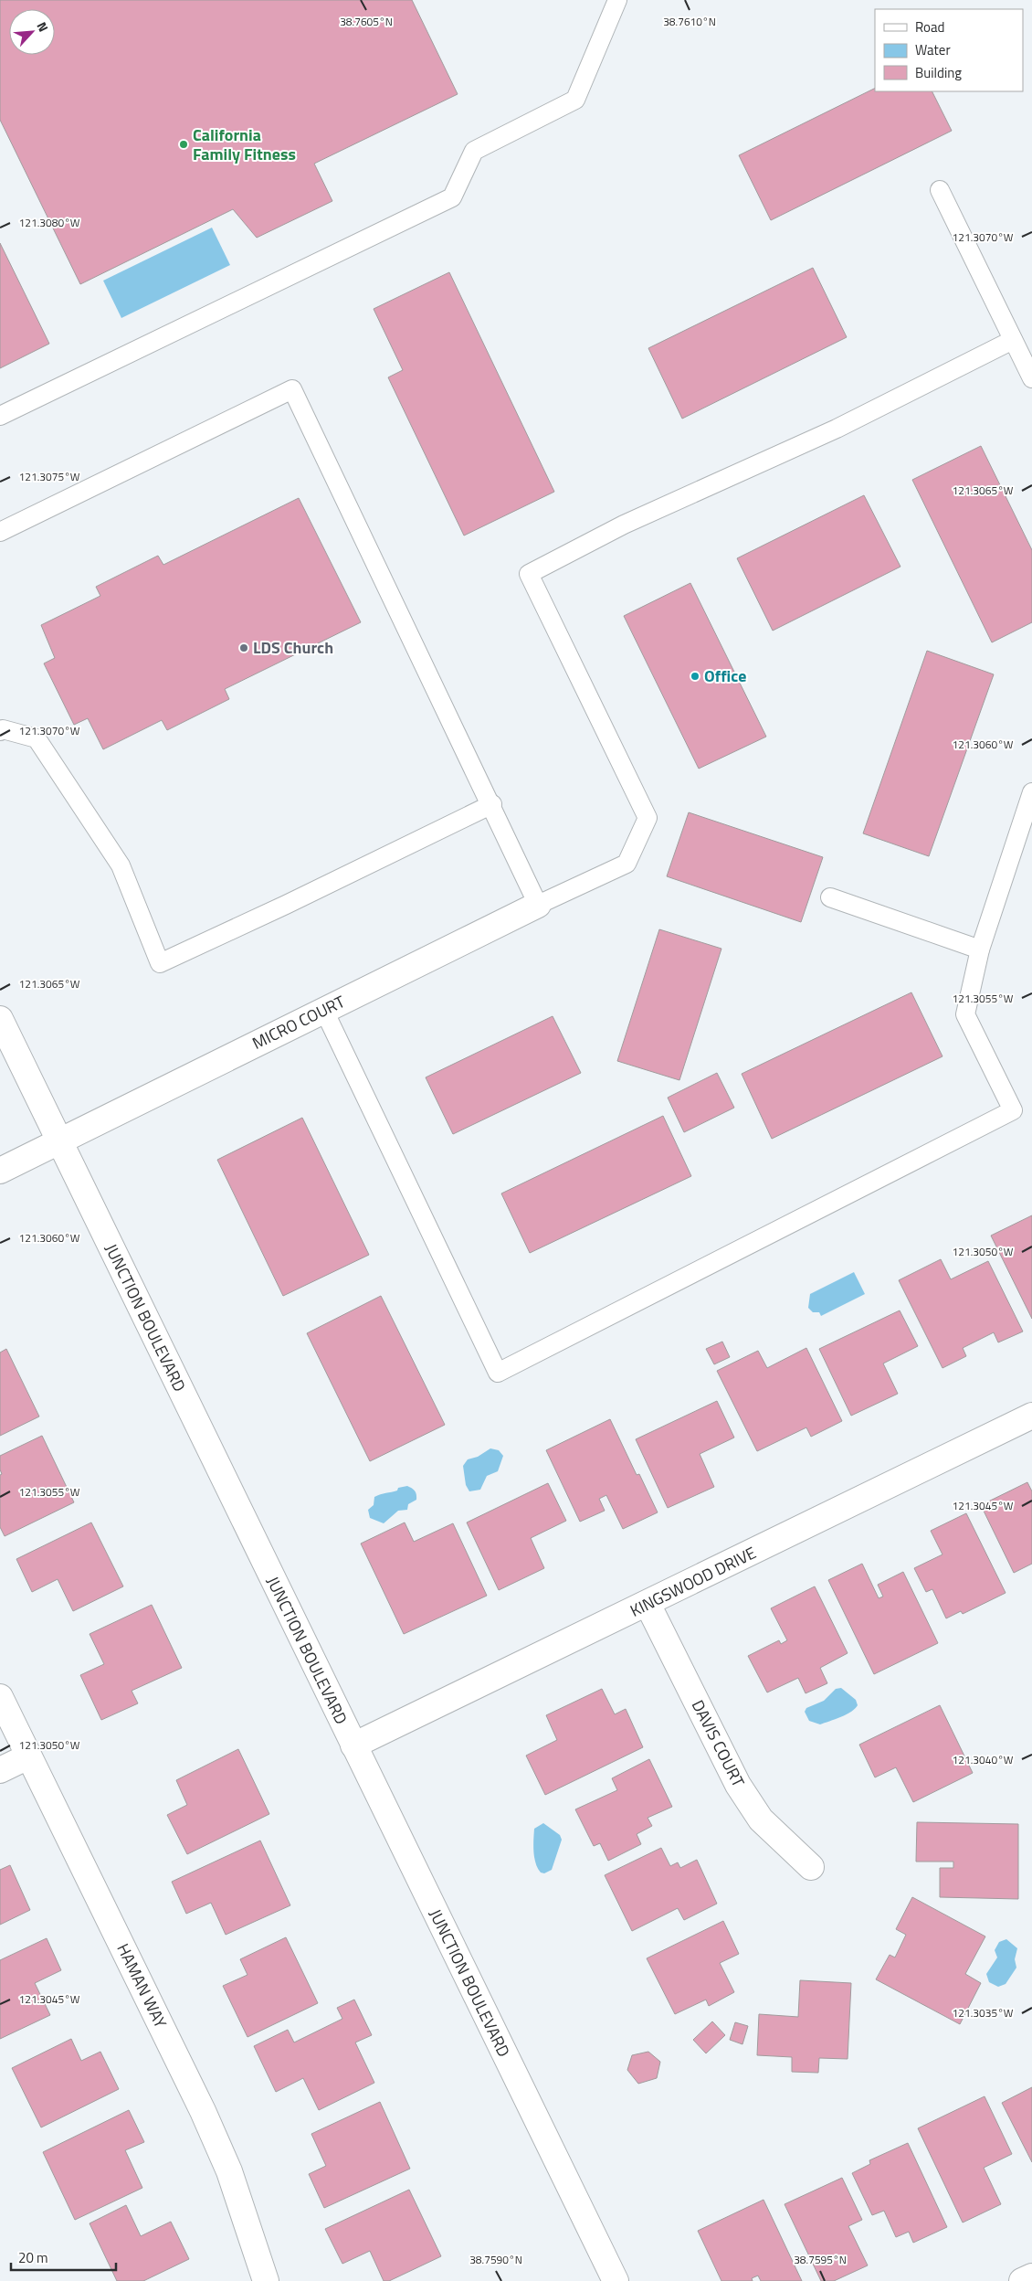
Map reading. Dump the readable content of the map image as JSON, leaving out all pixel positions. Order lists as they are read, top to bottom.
{
  "streets": {
    "street": [
      "MICRO COURT",
      "JUNCTION BOULEVARD",
      "KINGSWOOD DRIVE",
      "DAVIS COURT",
      "HAMAN WAY"
    ]
  },
  "crossings": [
    ["MICRO COURT", "JUNCTION BOULEVARD"],
    ["JUNCTION BOULEVARD", "KINGSWOOD DRIVE"],
    ["KINGSWOOD DRIVE", "DAVIS COURT"]
  ],
  "places": ["California Family Fitness", "LDS Church", "Office"],
  "legend": ["Road", "Water", "Building"],
  "scale_bar": "20 m",
  "north": "top right",
  "coordinates": [
    "38.7605°N",
    "38.7610°N",
    "121.3080°W",
    "121.3070°W",
    "121.3075°W",
    "121.3065°W",
    "121.3060°W",
    "121.3055°W",
    "121.3050°W",
    "121.3045°W",
    "121.3040°W",
    "121.3035°W",
    "38.7590°N",
    "38.7595°N"
  ]
}
